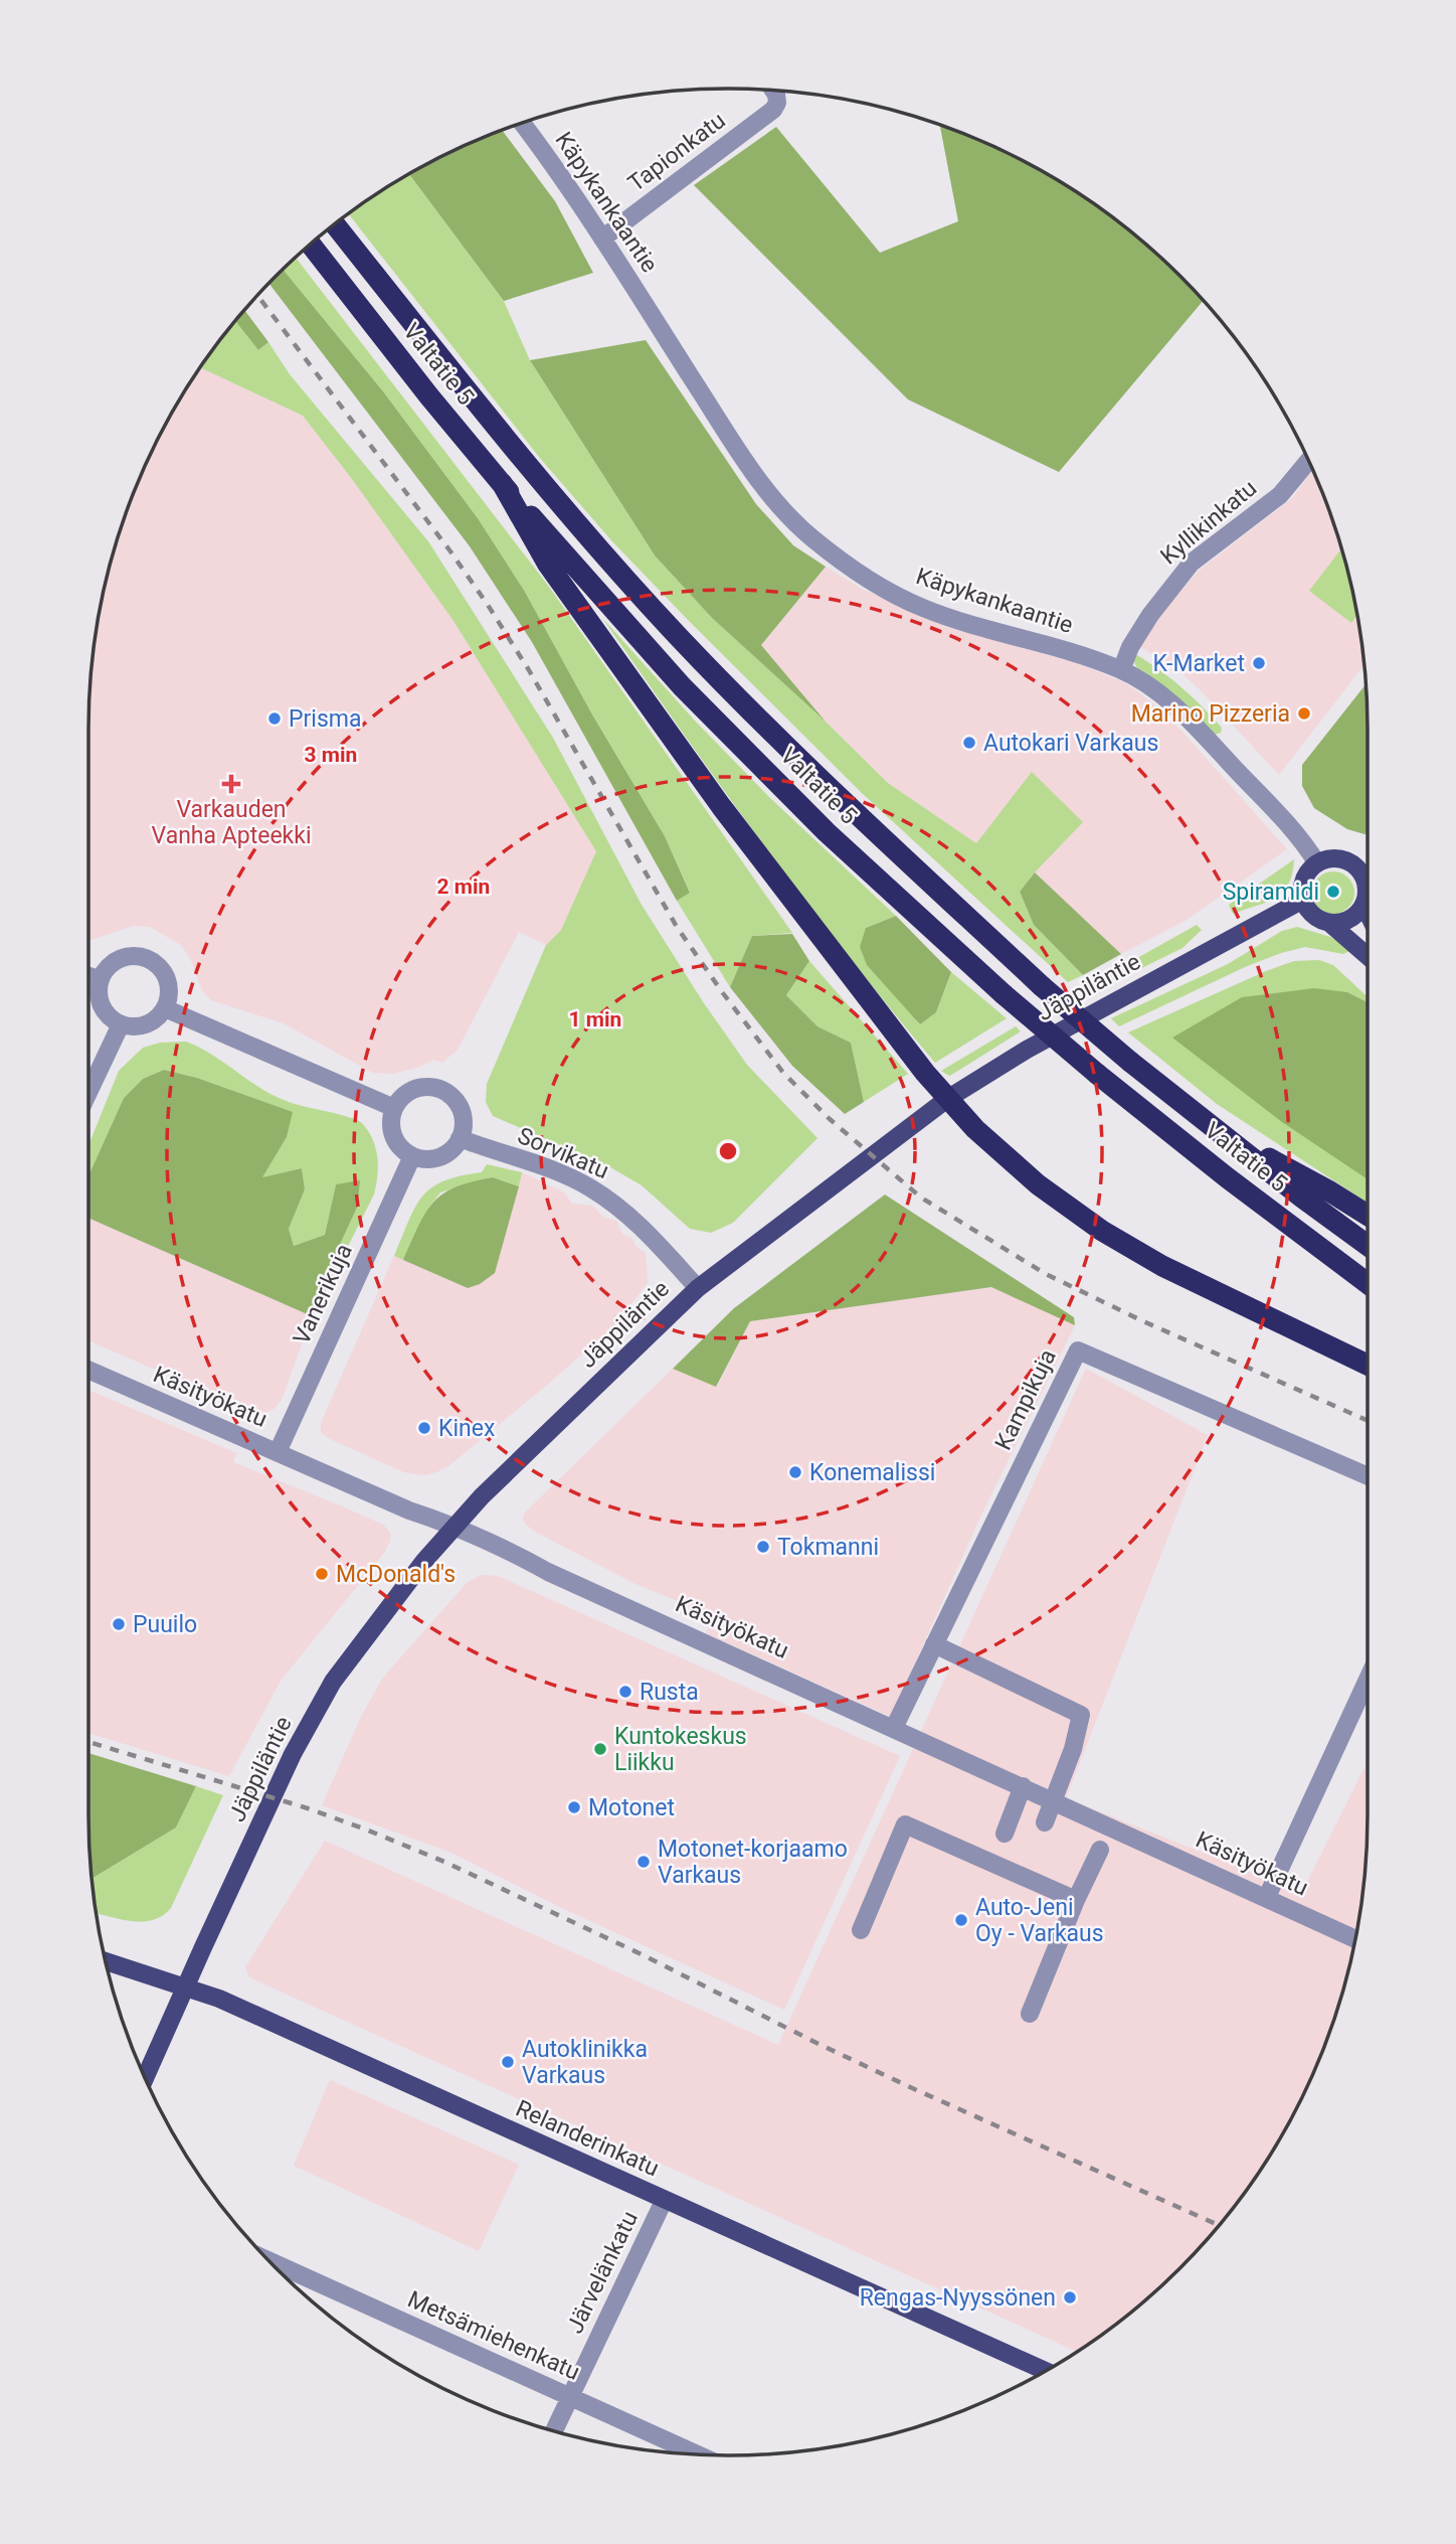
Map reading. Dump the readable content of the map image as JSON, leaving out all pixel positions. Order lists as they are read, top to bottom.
{
  "streets": {
    "highway": ["Valtatie 5"],
    "main road": ["Jäppiläntie", "Relanderinkatu"],
    "street": [
      "Tapionkatu",
      "Käpykankaantie",
      "Kyllikinkatu",
      "Sorvikatu",
      "Vanerikuja",
      "Käsityökatu",
      "Kampikuja",
      "Järvelänkatu",
      "Metsämiehenkatu"
    ]
  },
  "crossings": [
    ["Tapionkatu", "Käpykankaantie"],
    ["Käpykankaantie", "Kyllikinkatu"],
    ["Jäppiläntie", "Sorvikatu"],
    ["Jäppiläntie", "Käsityökatu"],
    ["Jäppiläntie", "Relanderinkatu"],
    ["Sorvikatu", "Vanerikuja"],
    ["Vanerikuja", "Käsityökatu"],
    ["Käsityökatu", "Kampikuja"],
    ["Relanderinkatu", "Järvelänkatu"],
    ["Järvelänkatu", "Metsämiehenkatu"]
  ],
  "places": {
    "other": [
      "K-Market",
      "Marino Pizzeria",
      "Prisma",
      "Autokari Varkaus",
      "Spiramidi",
      "Kinex",
      "Konemalissi",
      "Tokmanni",
      "McDonald's",
      "Puuilo",
      "Rusta",
      "Kuntokeskus Liikku",
      "Motonet",
      "Motonet-korjaamo Varkaus",
      "Auto-Jeni Oy - Varkaus",
      "Autoklinikka Varkaus",
      "Rengas-Nyyssönen"
    ],
    "health": ["Varkauden Vanha Apteekki"]
  },
  "rings": ["3 min", "2 min", "1 min"]
}
